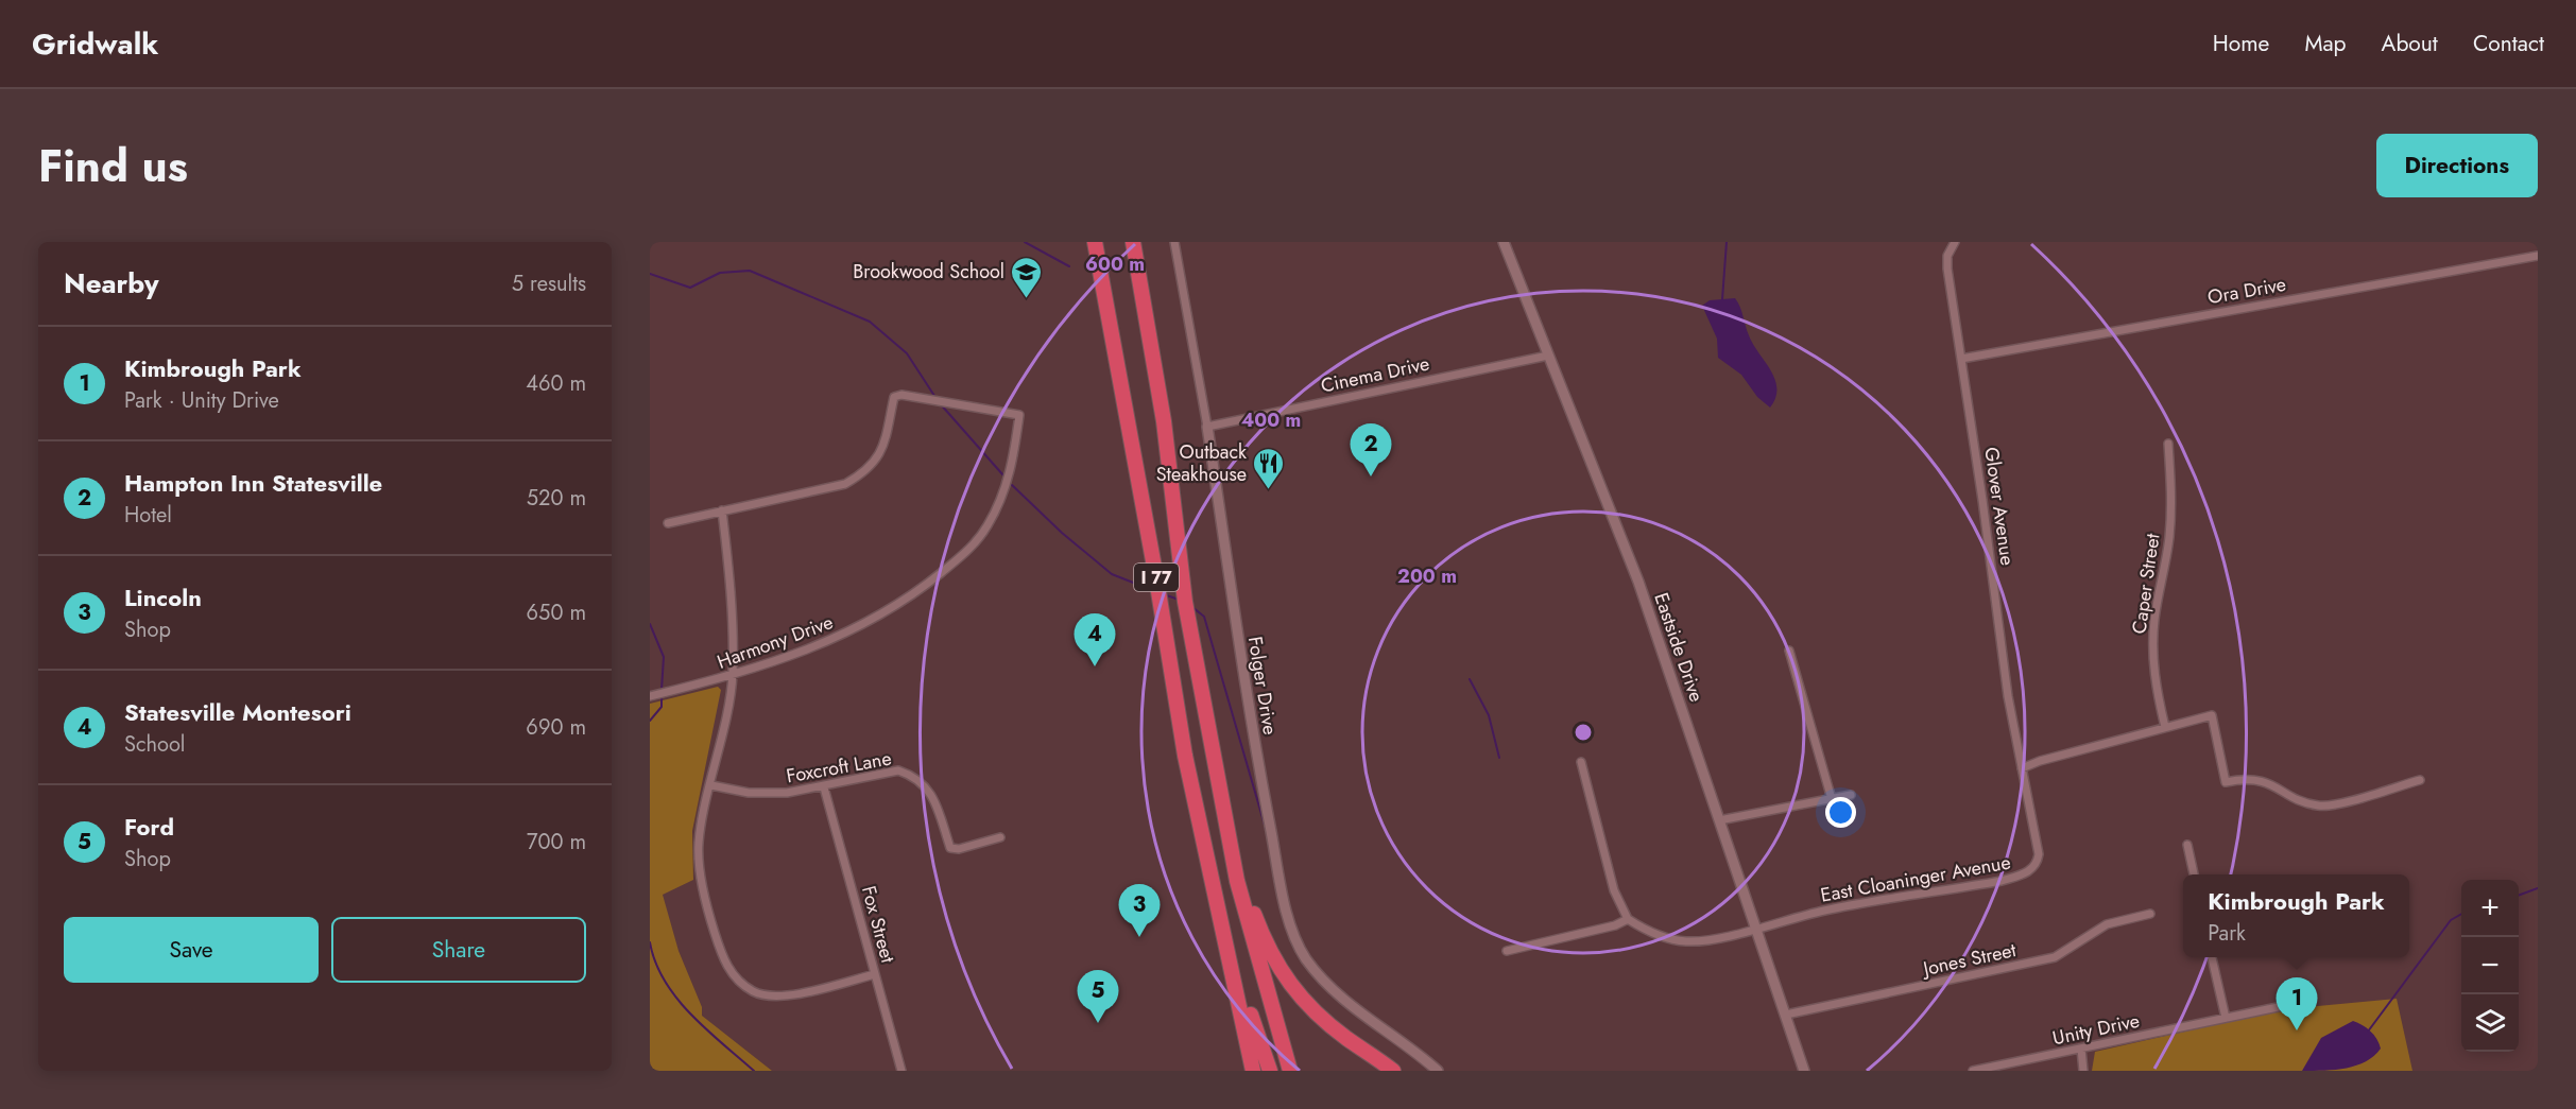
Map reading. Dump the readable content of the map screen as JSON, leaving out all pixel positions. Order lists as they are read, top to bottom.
{
  "streets": {
    "highway": ["I 77"],
    "street": [
      "Ora Drive",
      "Cinema Drive",
      "Glover Avenue",
      "Caper Street",
      "Harmony Drive",
      "Eastside Drive",
      "Folger Drive",
      "Foxcroft Lane",
      "East Cloaninger Avenue",
      "Fox Street",
      "Jones Street",
      "Unity Drive"
    ]
  },
  "crossings": [
    ["Ora Drive", "Glover Avenue"],
    ["Cinema Drive", "Eastside Drive"],
    ["Cinema Drive", "Folger Drive"],
    ["Glover Avenue", "East Cloaninger Avenue"],
    ["Eastside Drive", "East Cloaninger Avenue"],
    ["Eastside Drive", "Jones Street"],
    ["Foxcroft Lane", "Fox Street"]
  ],
  "places": {
    "school or university": ["Brookwood School"],
    "restaurant": ["Outback Steakhouse"]
  },
  "page": {
    "header": "Gridwalk",
    "nav": [
      "Home",
      "Map",
      "About",
      "Contact"
    ],
    "title": "Find us",
    "buttons": [
      "Directions",
      ["Save", "Share"]
    ],
    "heading": ["Nearby", "5 results"],
    "list": [
      {
        "mark": "1",
        "name": "Kimbrough Park",
        "note": "Park · Unity Drive",
        "value": "460 m"
      },
      {
        "mark": "2",
        "name": "Hampton Inn Statesville",
        "note": "Hotel",
        "value": "520 m"
      },
      {
        "mark": "3",
        "name": "Lincoln",
        "note": "Shop",
        "value": "650 m"
      },
      {
        "mark": "4",
        "name": "Statesville Montesori",
        "note": "School",
        "value": "690 m"
      },
      {
        "mark": "5",
        "name": "Ford",
        "note": "Shop",
        "value": "700 m"
      }
    ],
    "pins": [
      "2",
      "4",
      "3",
      "5",
      "1"
    ],
    "popup": ["Kimbrough Park", "Park"],
    "map_buttons": ["+", "−"]
  },
  "rings": ["600 m", "400 m", "200 m"]
}
